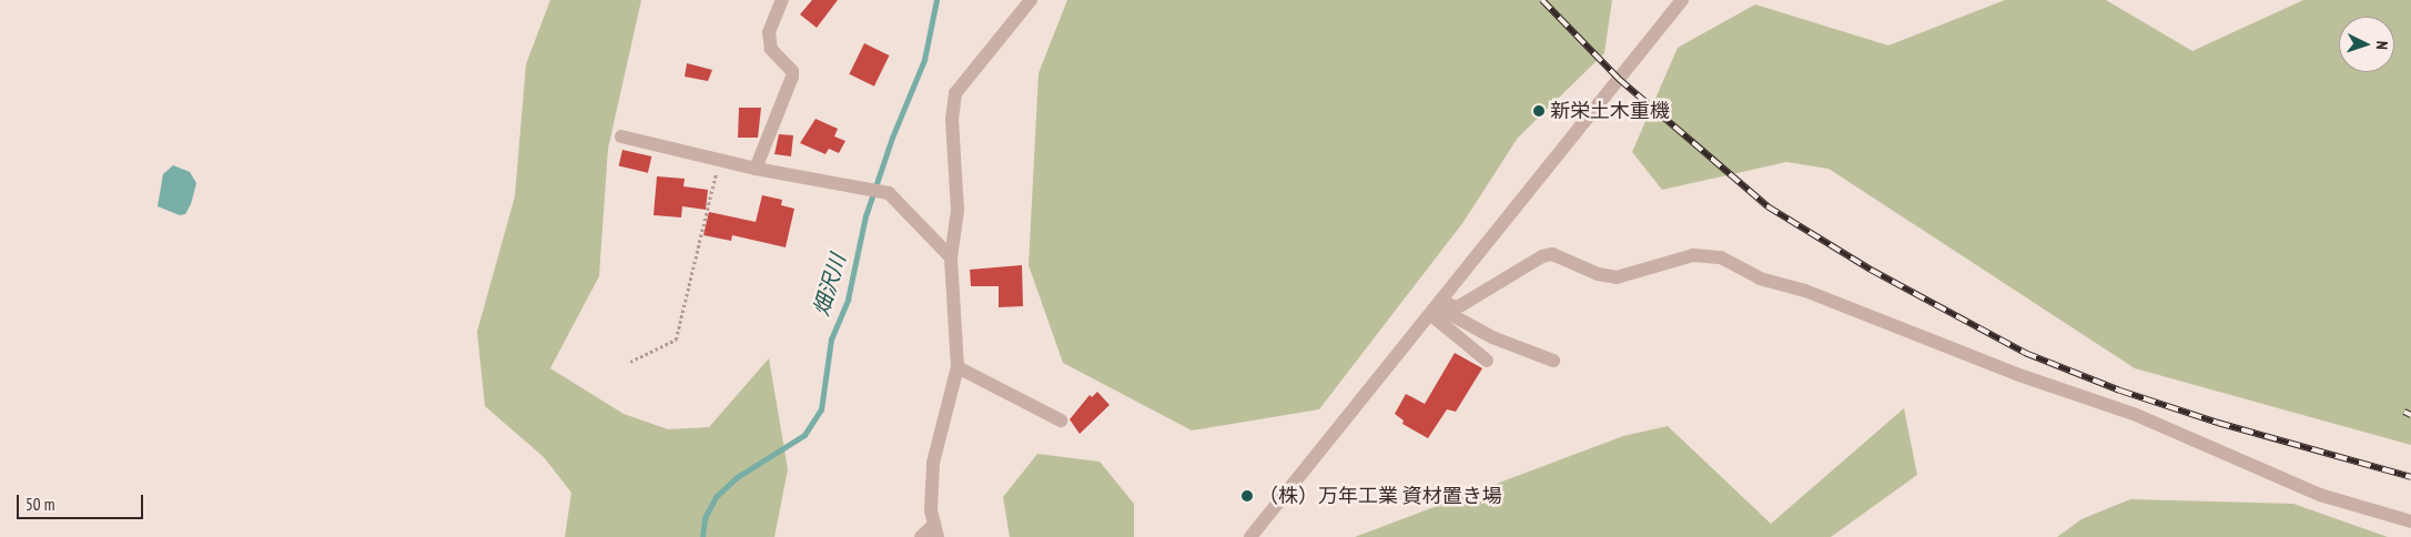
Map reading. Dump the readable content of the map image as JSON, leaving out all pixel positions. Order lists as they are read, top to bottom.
{
  "water": ["畑沢川"],
  "places": ["新栄土木重機", "（株）万年工業 資材置き場"],
  "scale_bar": "50 m",
  "north": "right"
}
